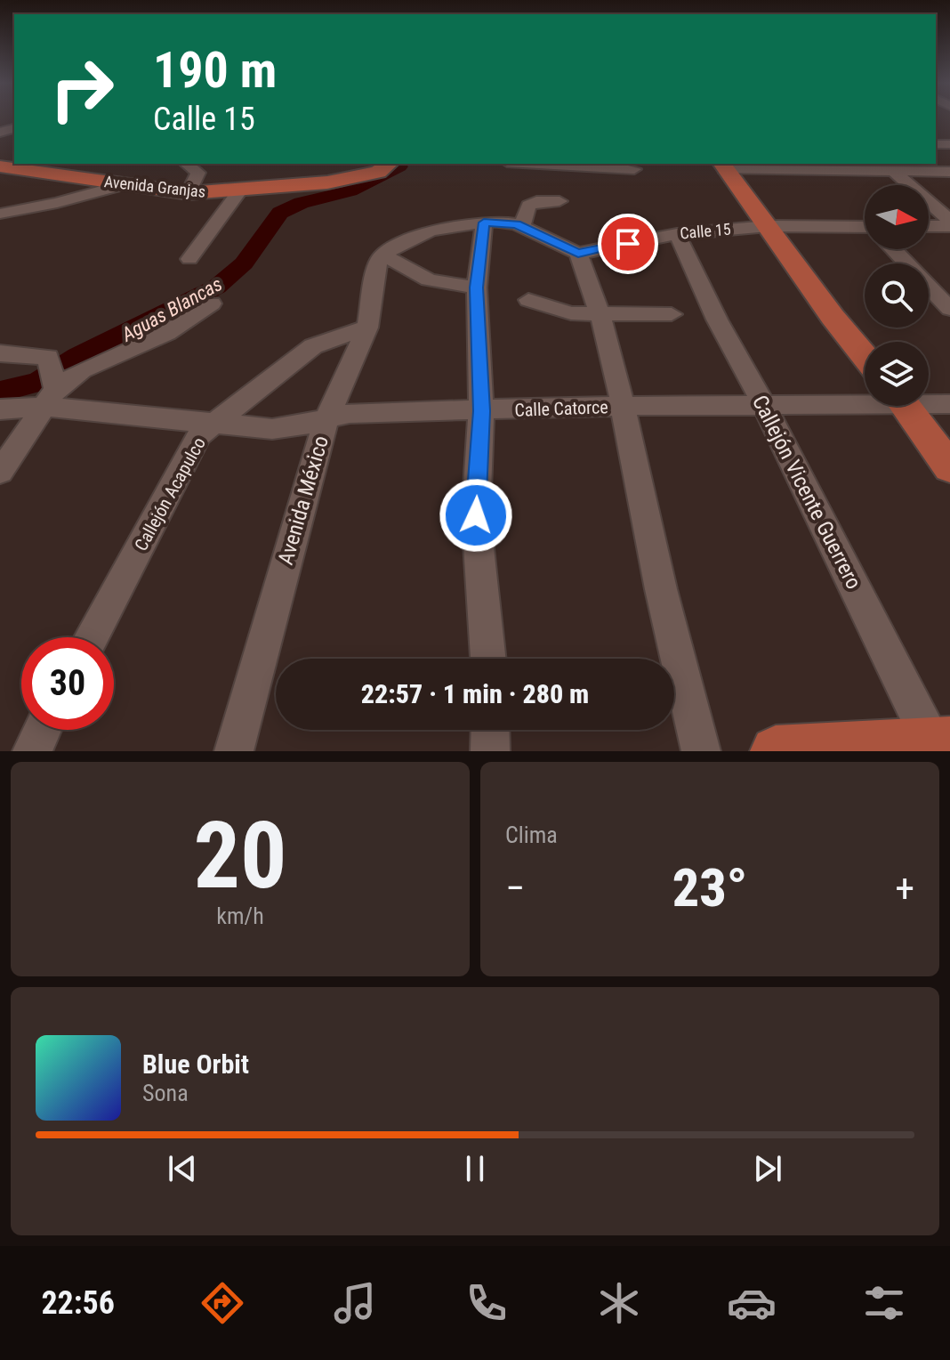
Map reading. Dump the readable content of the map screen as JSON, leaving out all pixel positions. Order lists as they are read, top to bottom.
{
  "streets": {
    "main road": ["Avenida Granjas"],
    "street": [
      "Calle 15",
      "Calle Catorce",
      "Callejón Vicente Guerrero",
      "Callejón Acapulco",
      "Avenida México"
    ]
  },
  "crossings": [
    ["Calle 15", "Callejón Vicente Guerrero"],
    ["Calle Catorce", "Callejón Vicente Guerrero"],
    ["Calle Catorce", "Callejón Acapulco"],
    ["Calle Catorce", "Avenida México"],
    ["Callejón Acapulco", "Avenida México"]
  ],
  "water": ["Aguas Blancas"],
  "north": "right",
  "page": {
    "turn": ["190 m", "Calle 15"],
    "limit": "30",
    "trip": "22:57 · 1 min · 280 m",
    "tile": [
      ["20", "km/h"],
      "Clima"
    ],
    "heat": ["−", "23°", "+"],
    "song": ["Blue Orbit", "Sona"],
    "tabs": "22:56"
  }
}
